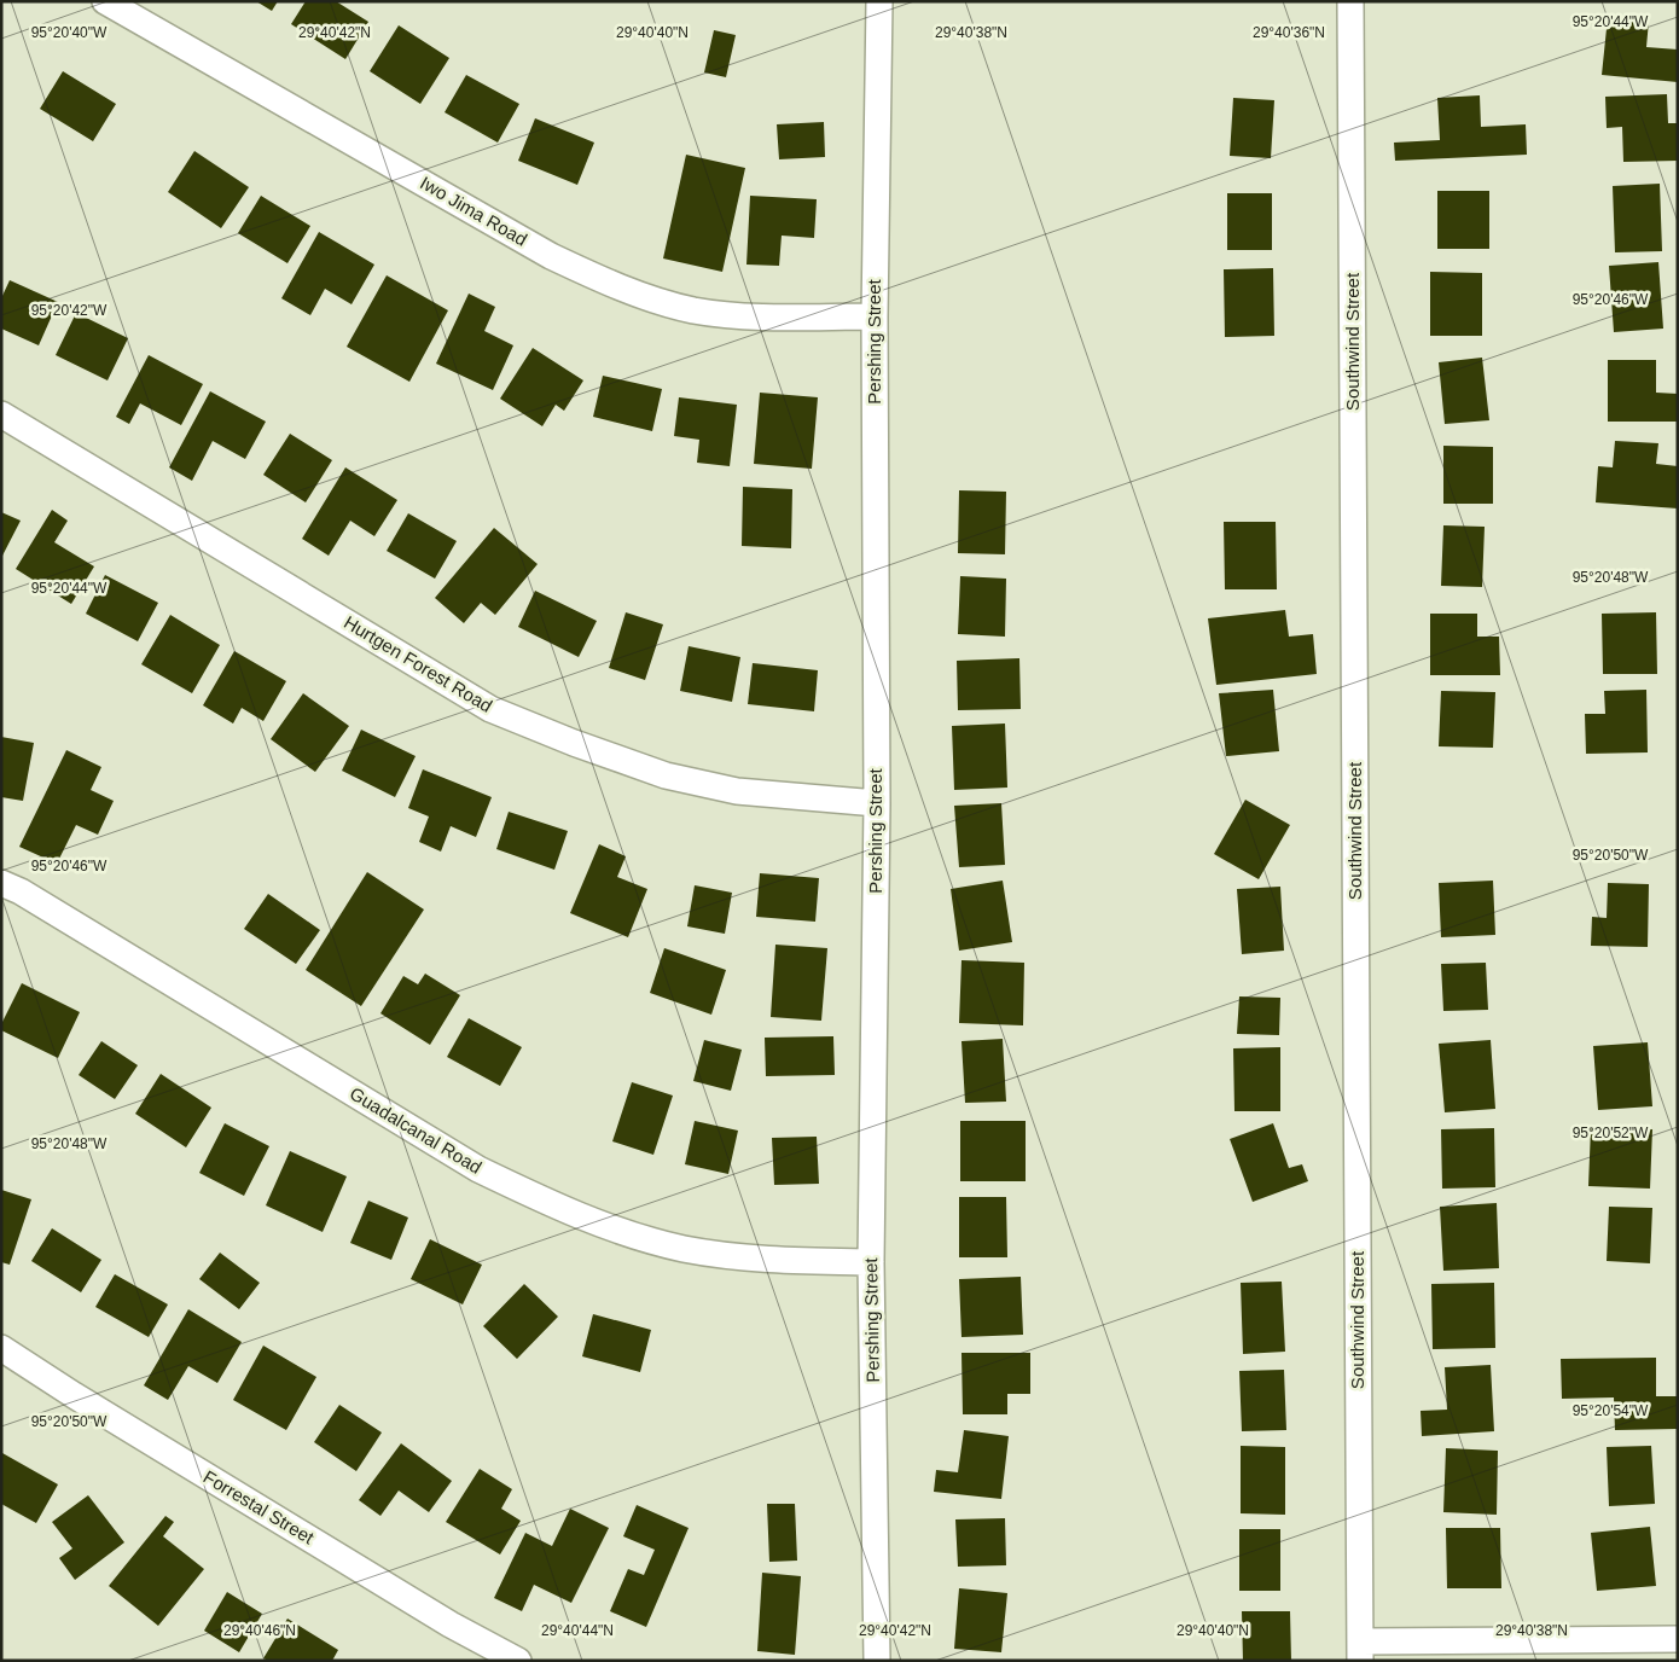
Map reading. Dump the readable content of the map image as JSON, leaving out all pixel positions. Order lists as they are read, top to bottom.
{
  "streets": {
    "street": [
      "Iwo Jima Road",
      "Pershing Street",
      "Southwind Street",
      "Hurtgen Forest Road",
      "Guadalcanal Road",
      "Forrestal Street"
    ]
  },
  "crossings": [
    ["Iwo Jima Road", "Pershing Street"],
    ["Pershing Street", "Hurtgen Forest Road"],
    ["Pershing Street", "Guadalcanal Road"]
  ],
  "coordinates": [
    "95°20'44\"W",
    "29°40'42\"N",
    "29°40'40\"N",
    "29°40'38\"N",
    "29°40'36\"N",
    "95°20'40\"W",
    "95°20'46\"W",
    "95°20'42\"W",
    "95°20'48\"W",
    "95°20'50\"W",
    "95°20'52\"W",
    "95°20'54\"W",
    "29°40'46\"N",
    "29°40'44\"N"
  ]
}
